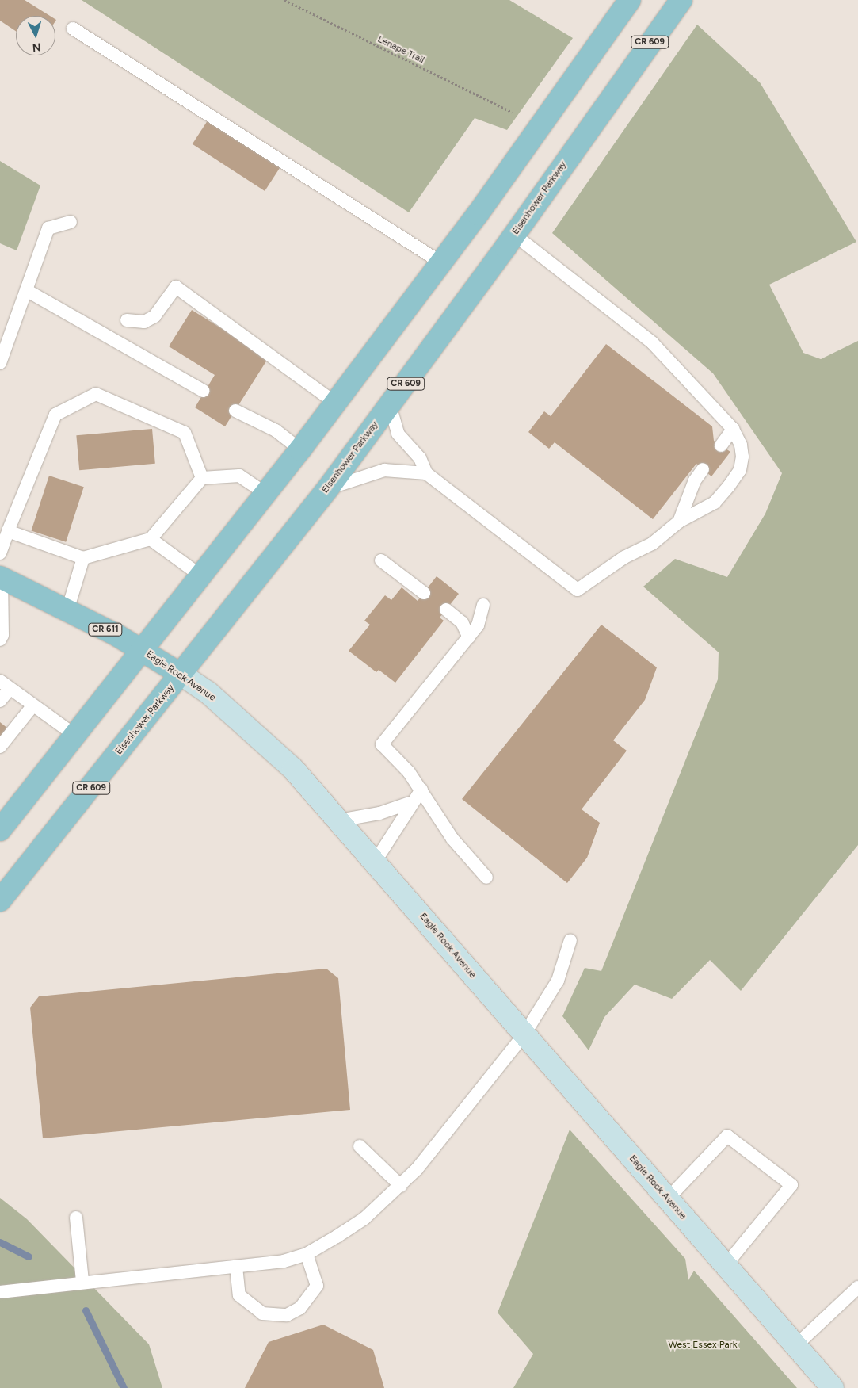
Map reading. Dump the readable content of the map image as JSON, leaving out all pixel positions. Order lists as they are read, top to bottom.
{
  "streets": {
    "main road": [
      "CR 609",
      "Eisenhower Parkway",
      "CR 611",
      "Eagle Rock Avenue"
    ],
    "path": ["Lenape Trail"]
  },
  "crossings": [
    ["Eisenhower Parkway", "Eagle Rock Avenue"]
  ],
  "parks": ["West Essex Park"],
  "north": "bottom"
}
